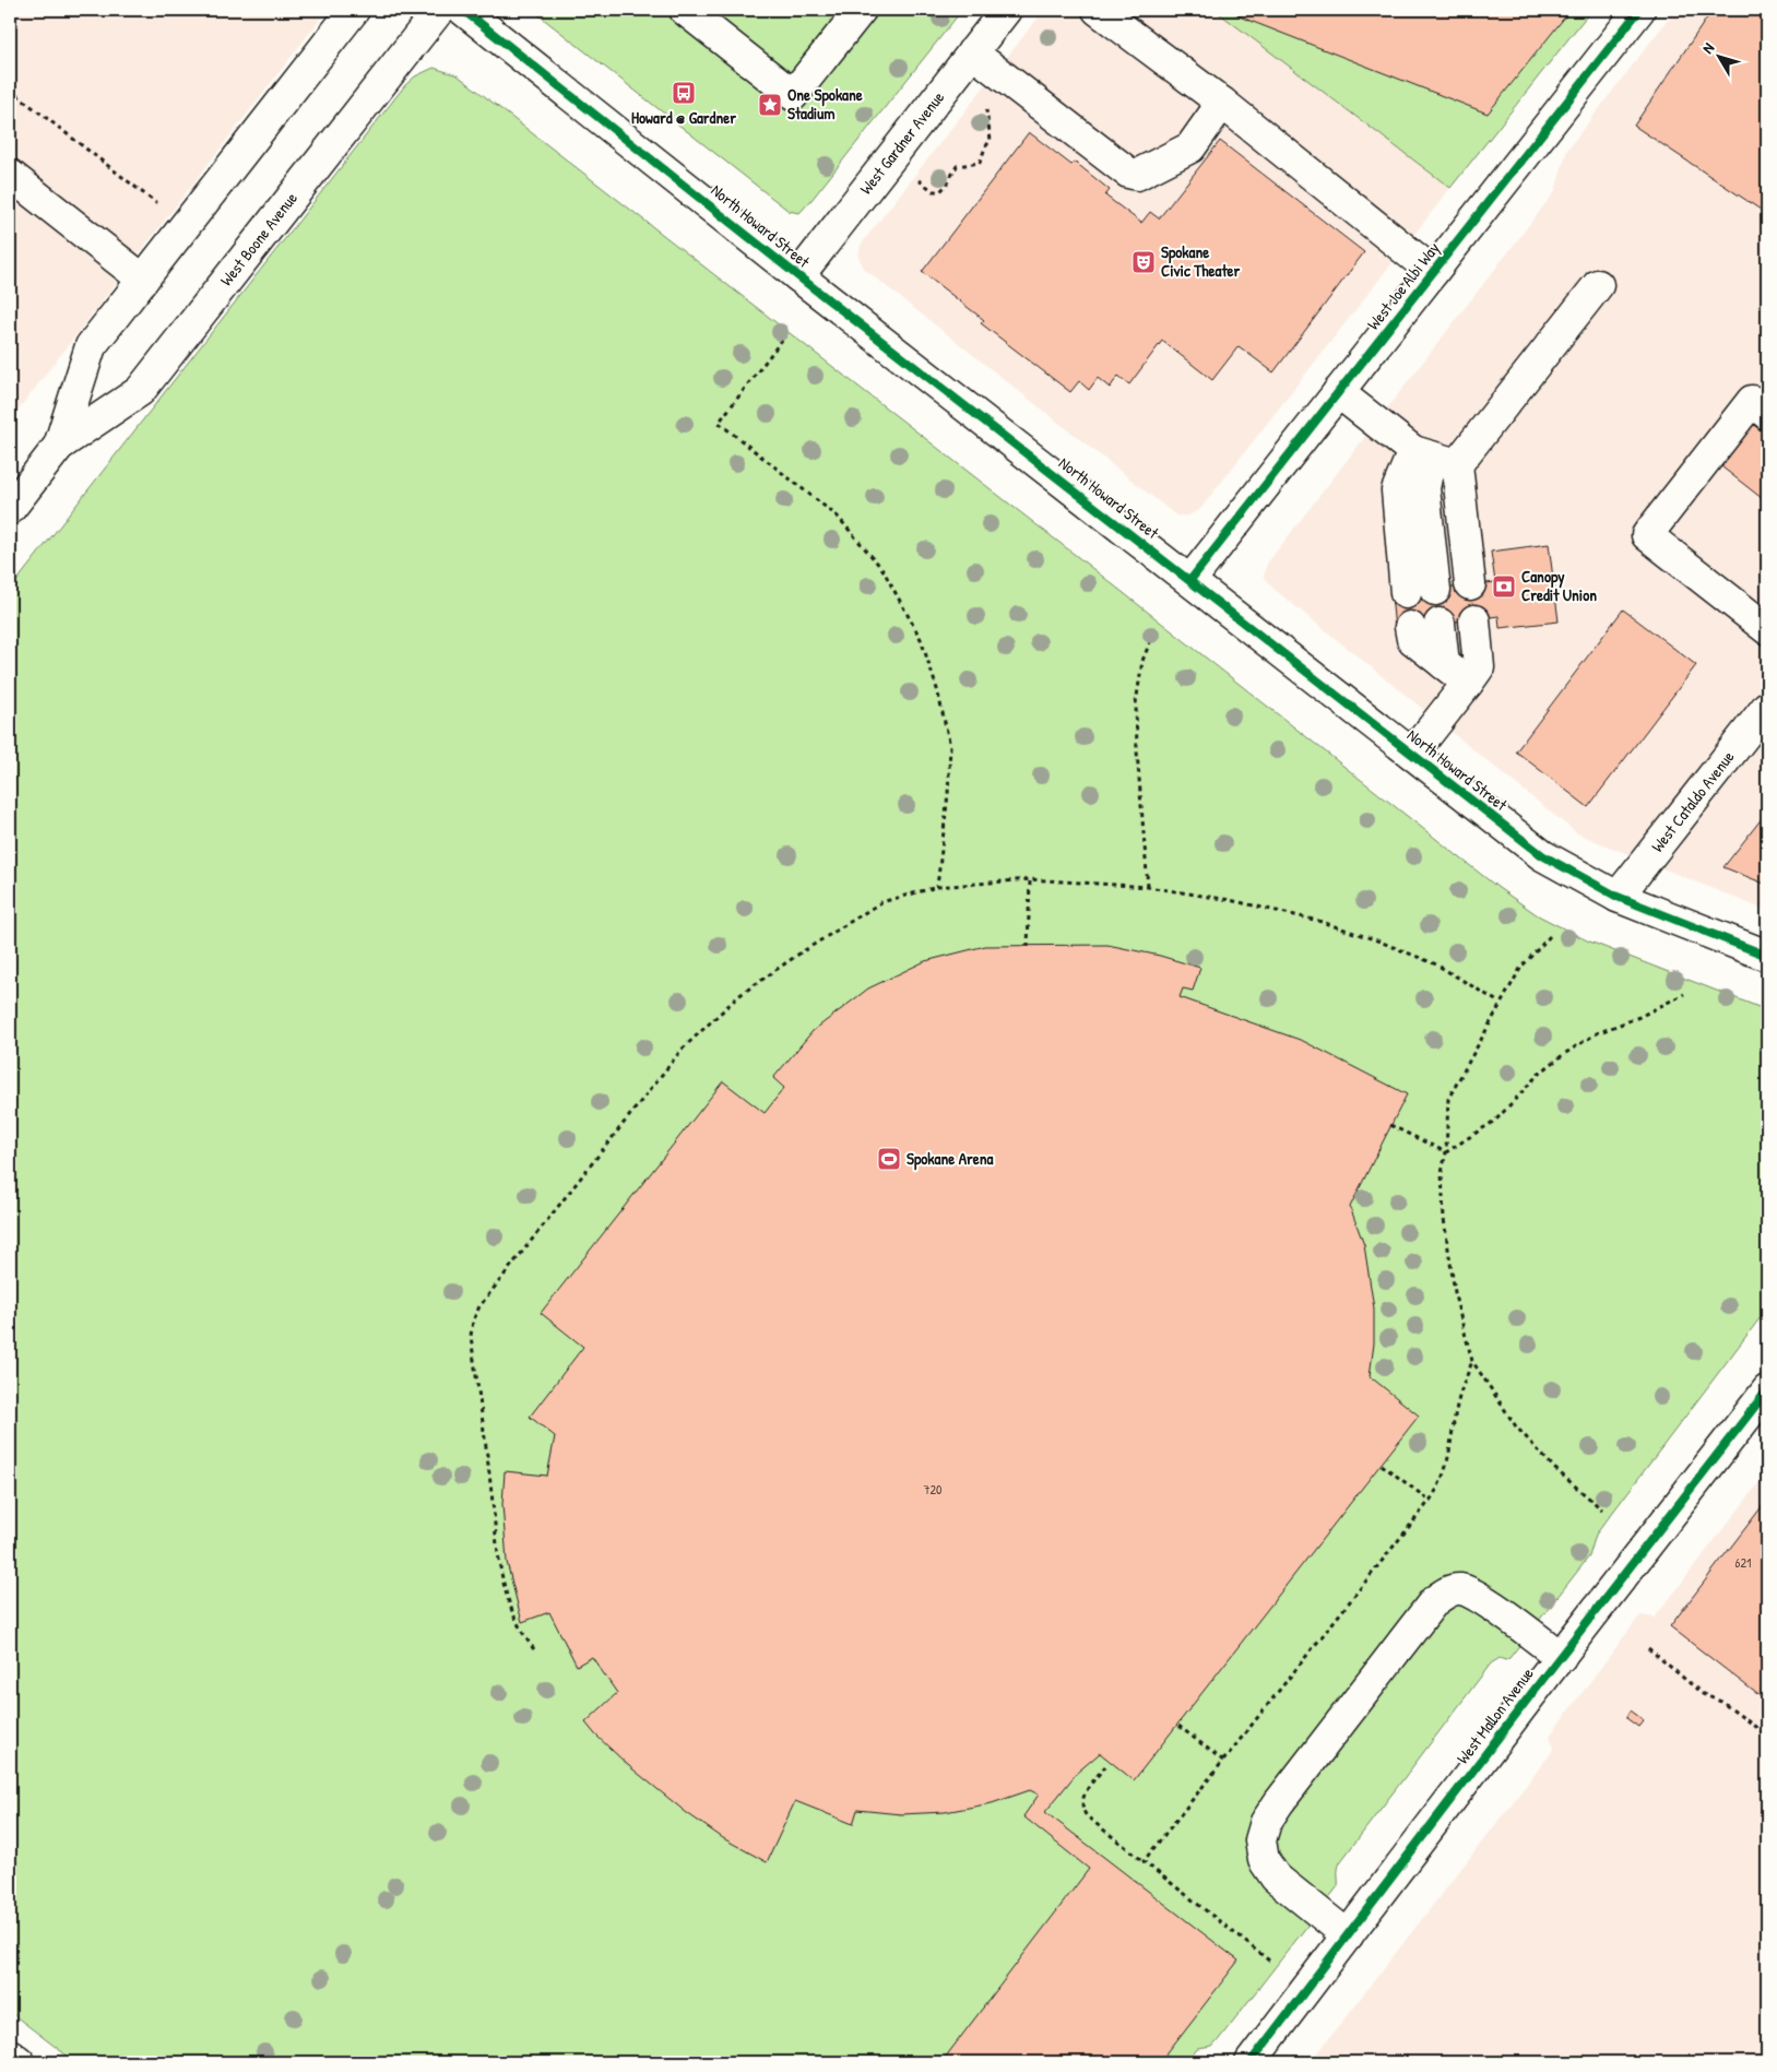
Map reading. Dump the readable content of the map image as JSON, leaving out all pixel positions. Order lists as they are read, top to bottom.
{
  "streets": {
    "street": [
      "West Gardner Avenue",
      "North Howard Street",
      "West Boone Avenue",
      "West Joe Albi Way",
      "West Cataldo Avenue",
      "West Mallon Avenue"
    ]
  },
  "crossings": [
    ["West Gardner Avenue", "North Howard Street"],
    ["North Howard Street", "West Joe Albi Way"],
    ["North Howard Street", "West Cataldo Avenue"]
  ],
  "places": {
    "bus stop": ["Howard @ Gardner"],
    "place": ["One Spokane Stadium"],
    "theatre": ["Spokane Civic Theater"],
    "bank": ["Canopy Credit Union"],
    "sports": ["Spokane Arena"]
  },
  "house_numbers": ["720", "621"],
  "north": "top left"
}
